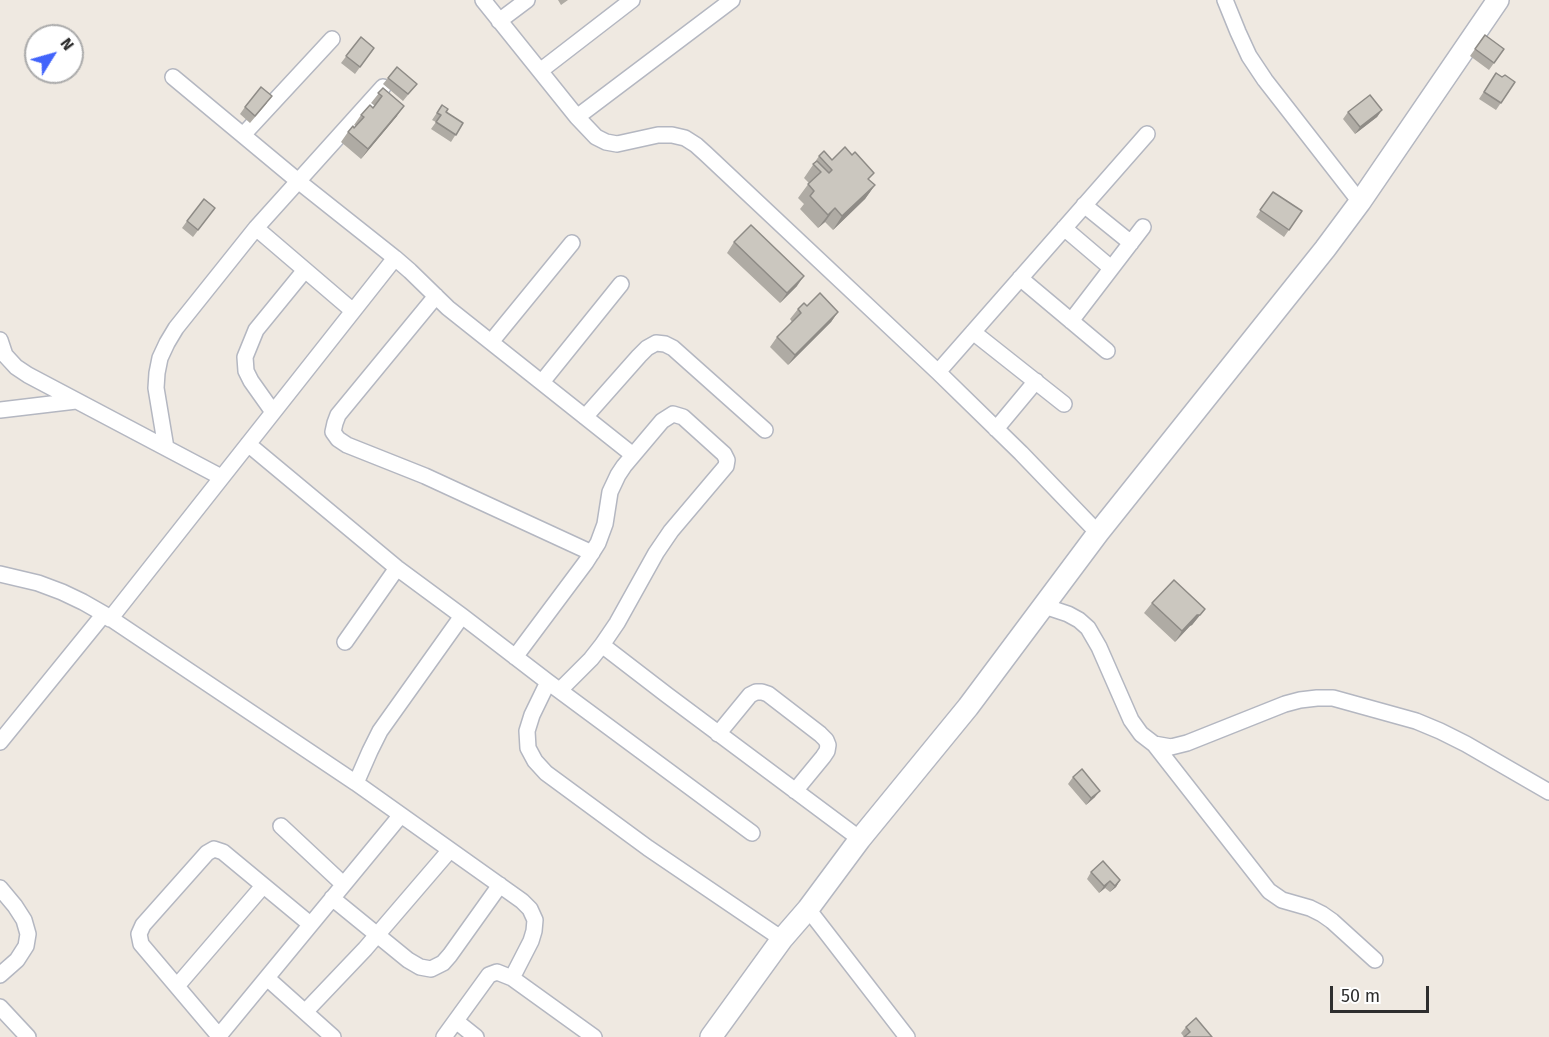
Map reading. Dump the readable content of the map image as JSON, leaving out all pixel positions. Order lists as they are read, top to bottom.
{
  "scale_bar": "50 m",
  "north": "top right"
}
